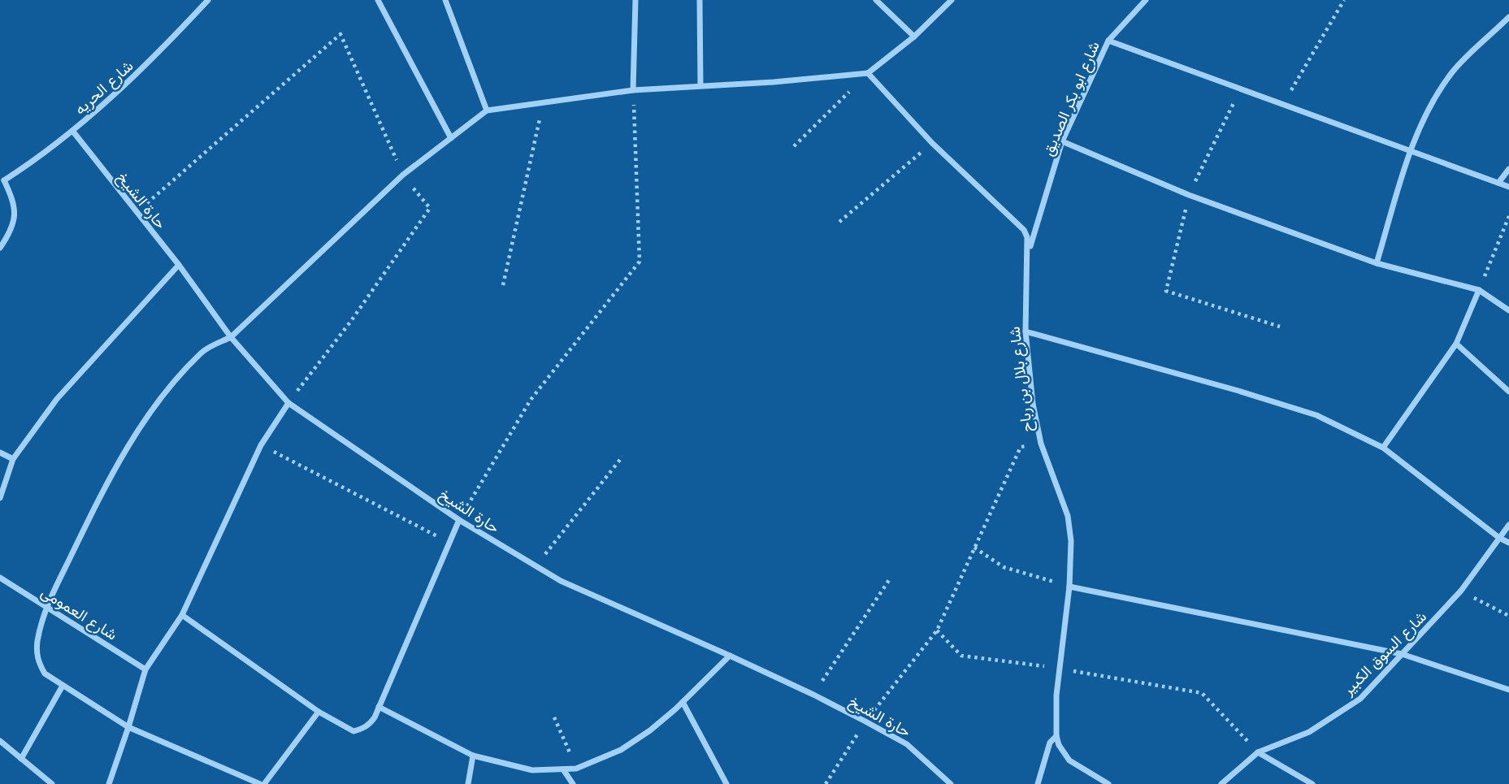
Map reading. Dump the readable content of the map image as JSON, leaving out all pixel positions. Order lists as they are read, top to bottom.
{
  "streets": {
    "street": [
      "شارع الحريه",
      "شارع ابو بكر الصديق",
      "حارة الشيخ",
      "شارع بلال بن رباح",
      "شارع العمومى",
      "شارع السوق الكبير"
    ]
  },
  "crossings": [
    ["شارع الحريه", "حارة الشيخ"],
    ["شارع ابو بكر الصديق", "شارع بلال بن رباح"]
  ]
}
